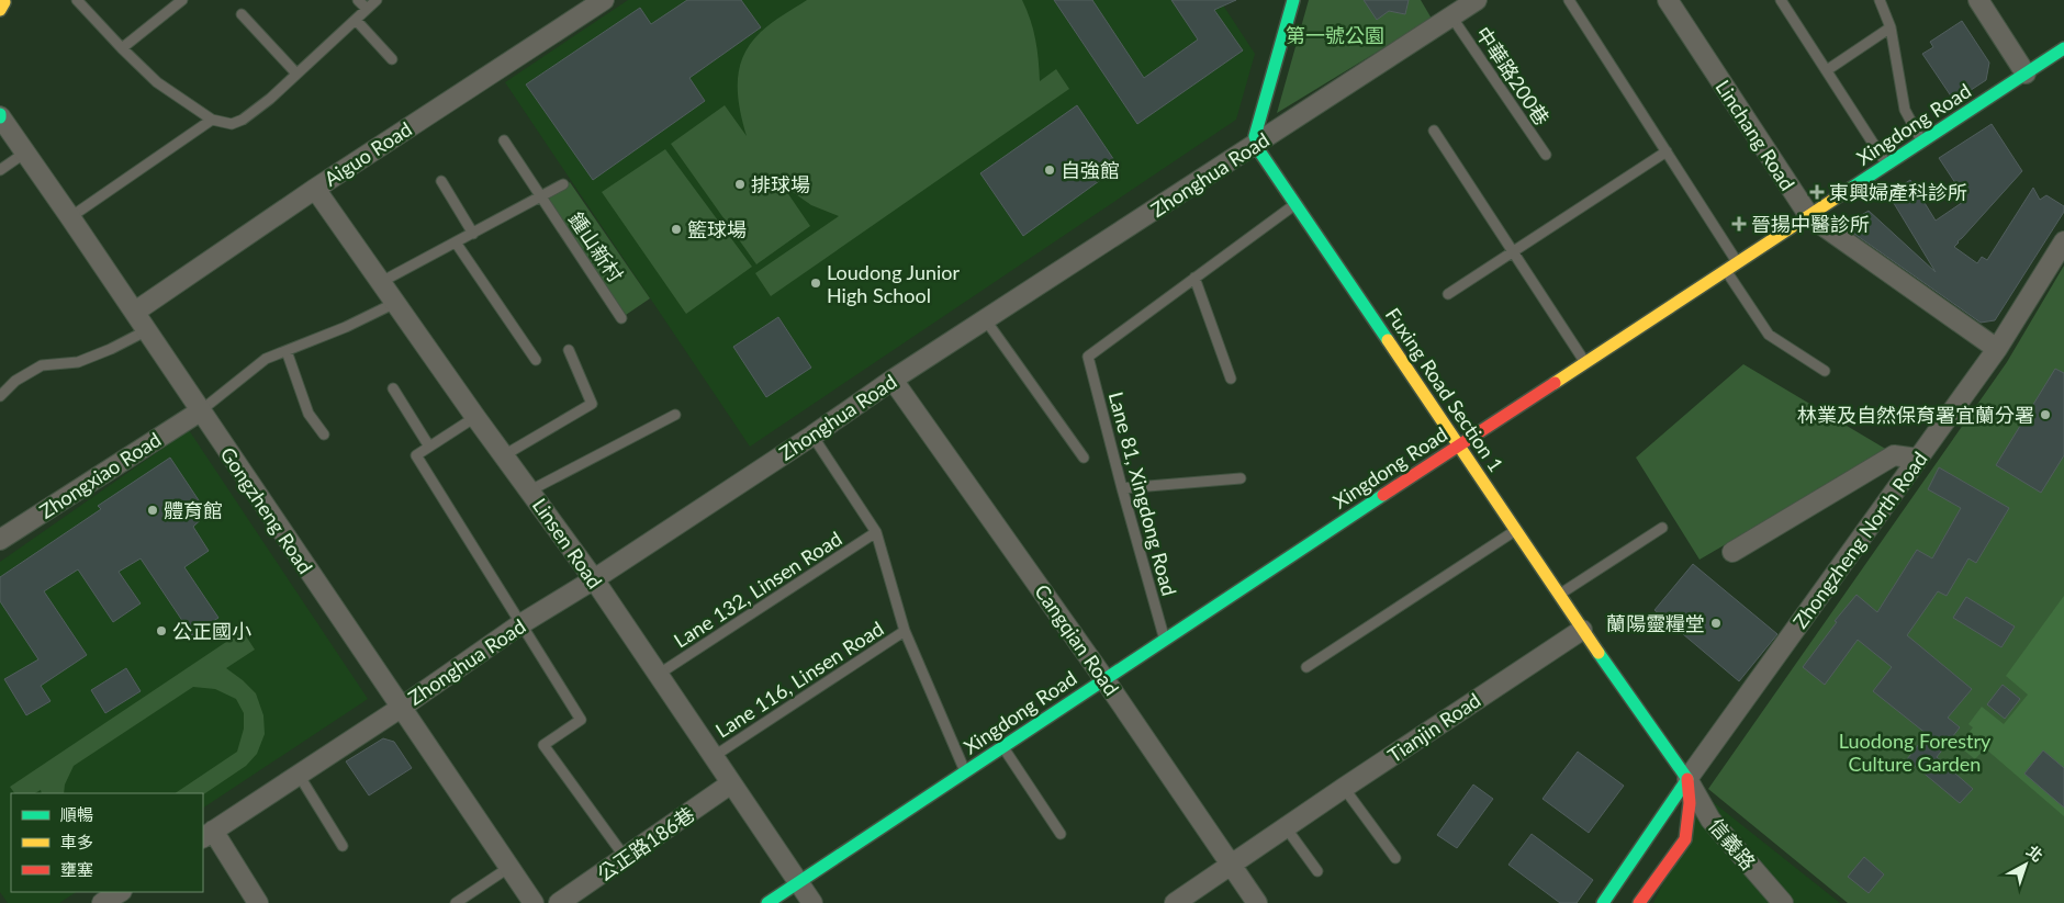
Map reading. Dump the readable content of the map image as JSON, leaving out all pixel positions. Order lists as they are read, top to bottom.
{
  "streets": {
    "street": [
      "Xingdong Road",
      "Linchang Road",
      "Aiguo Road",
      "Zhonghua Road",
      "Fuxing Road Section 1",
      "Zhongxiao Road",
      "Gongzheng Road",
      "Zhongzheng North Road",
      "Linsen Road",
      "Cangqian Road",
      "Tianjin Road",
      "公正路186巷",
      "信義路"
    ],
    "lane": [
      "中華路200巷",
      "鍾山新村",
      "Lane 81, Xingdong Road",
      "Lane 132, Linsen Road",
      "Lane 116, Linsen Road"
    ]
  },
  "crossings": [
    ["中華路200巷", "Zhonghua Road"],
    ["Xingdong Road", "Linchang Road"],
    ["Xingdong Road", "Fuxing Road Section 1"],
    ["Xingdong Road", "Lane 81, Xingdong Road"],
    ["Xingdong Road", "Linsen Road"],
    ["Xingdong Road", "Cangqian Road"],
    ["Linchang Road", "Zhongzheng North Road"],
    ["Aiguo Road", "Gongzheng Road"],
    ["Aiguo Road", "Linsen Road"],
    ["Zhonghua Road", "Fuxing Road Section 1"],
    ["Zhonghua Road", "Gongzheng Road"],
    ["Zhonghua Road", "Linsen Road"],
    ["Zhonghua Road", "Cangqian Road"],
    ["Fuxing Road Section 1", "Zhongzheng North Road"],
    ["Fuxing Road Section 1", "Tianjin Road"],
    ["Fuxing Road Section 1", "信義路"],
    ["Zhongxiao Road", "Gongzheng Road"],
    ["Zhongzheng North Road", "信義路"],
    ["Linsen Road", "Lane 132, Linsen Road"],
    ["Linsen Road", "Lane 116, Linsen Road"],
    ["Linsen Road", "公正路186巷"],
    ["Cangqian Road", "Tianjin Road"]
  ],
  "parks": ["第一號公園", "Luodong Forestry Culture Garden"],
  "places": {
    "other": [
      "自強館",
      "排球場",
      "籃球場",
      "Loudong Junior High School",
      "林業及自然保育署宜蘭分署",
      "體育館",
      "蘭陽靈糧堂",
      "公正國小"
    ],
    "health": ["東興婦產科診所", "晉揚中醫診所"]
  },
  "legend": ["順暢", "車多", "壅塞"],
  "north": "top right"
}
